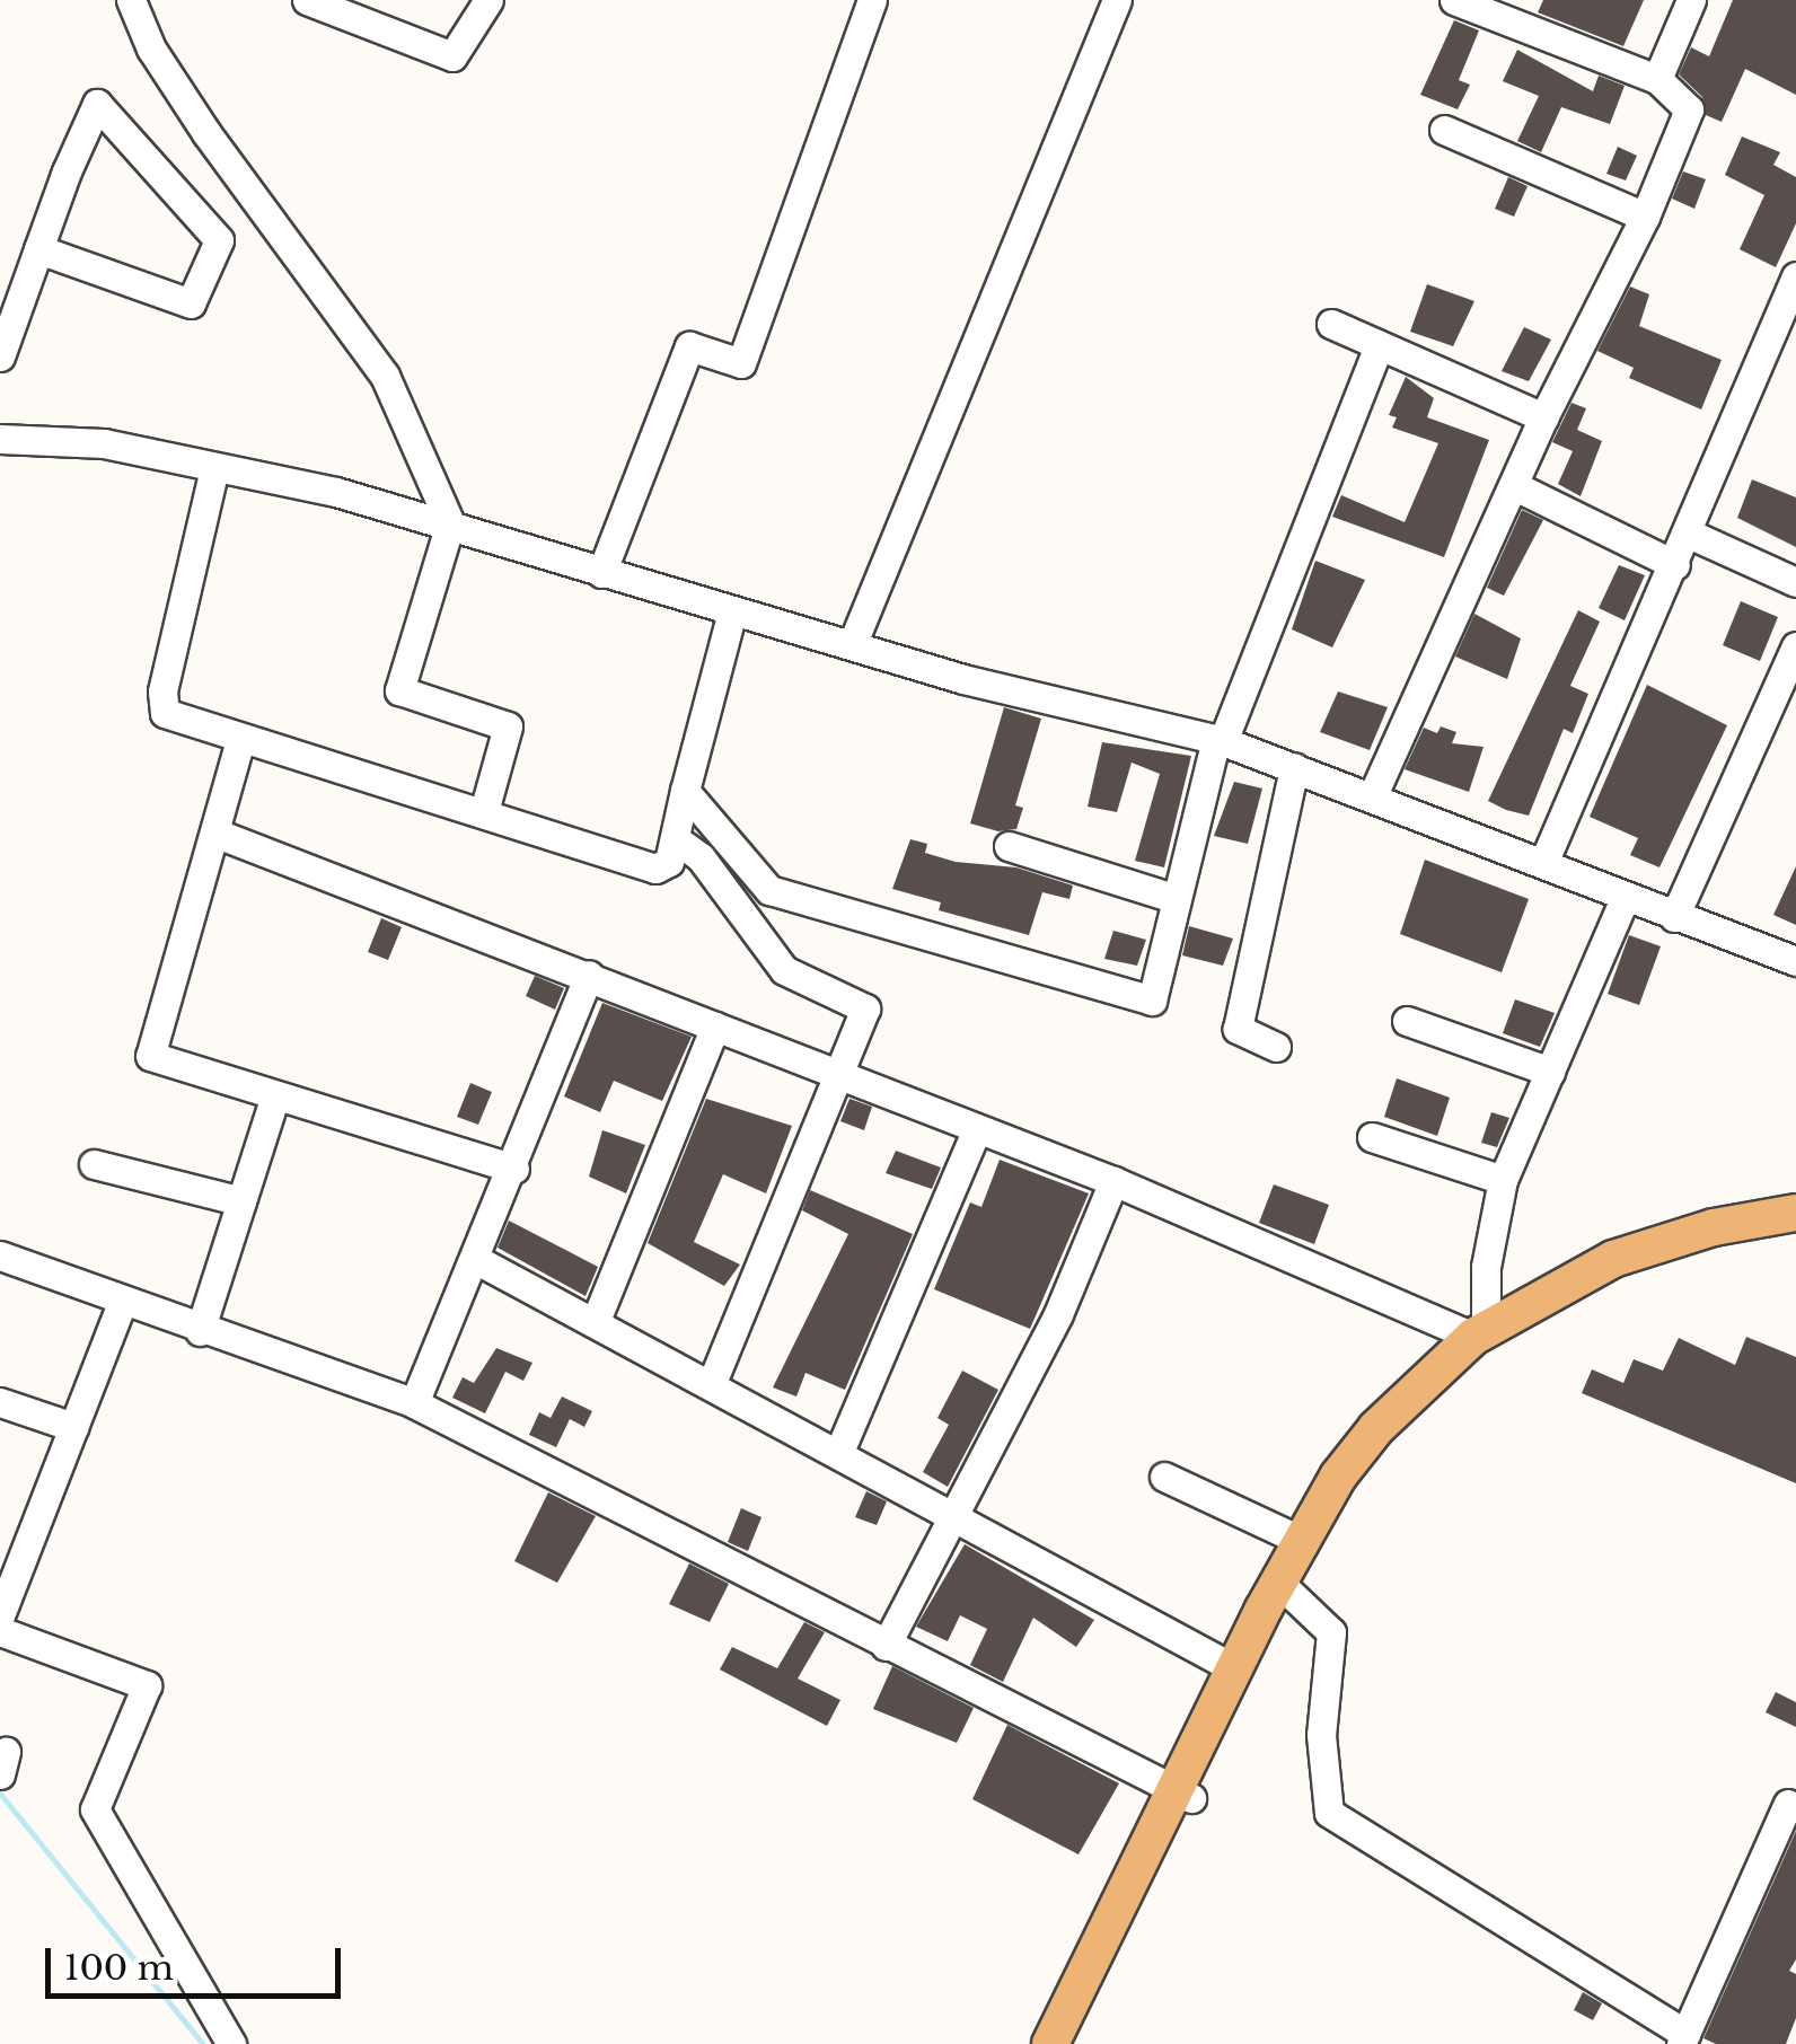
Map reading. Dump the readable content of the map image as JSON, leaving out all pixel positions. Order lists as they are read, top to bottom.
{
  "scale_bar": "100 m"
}
